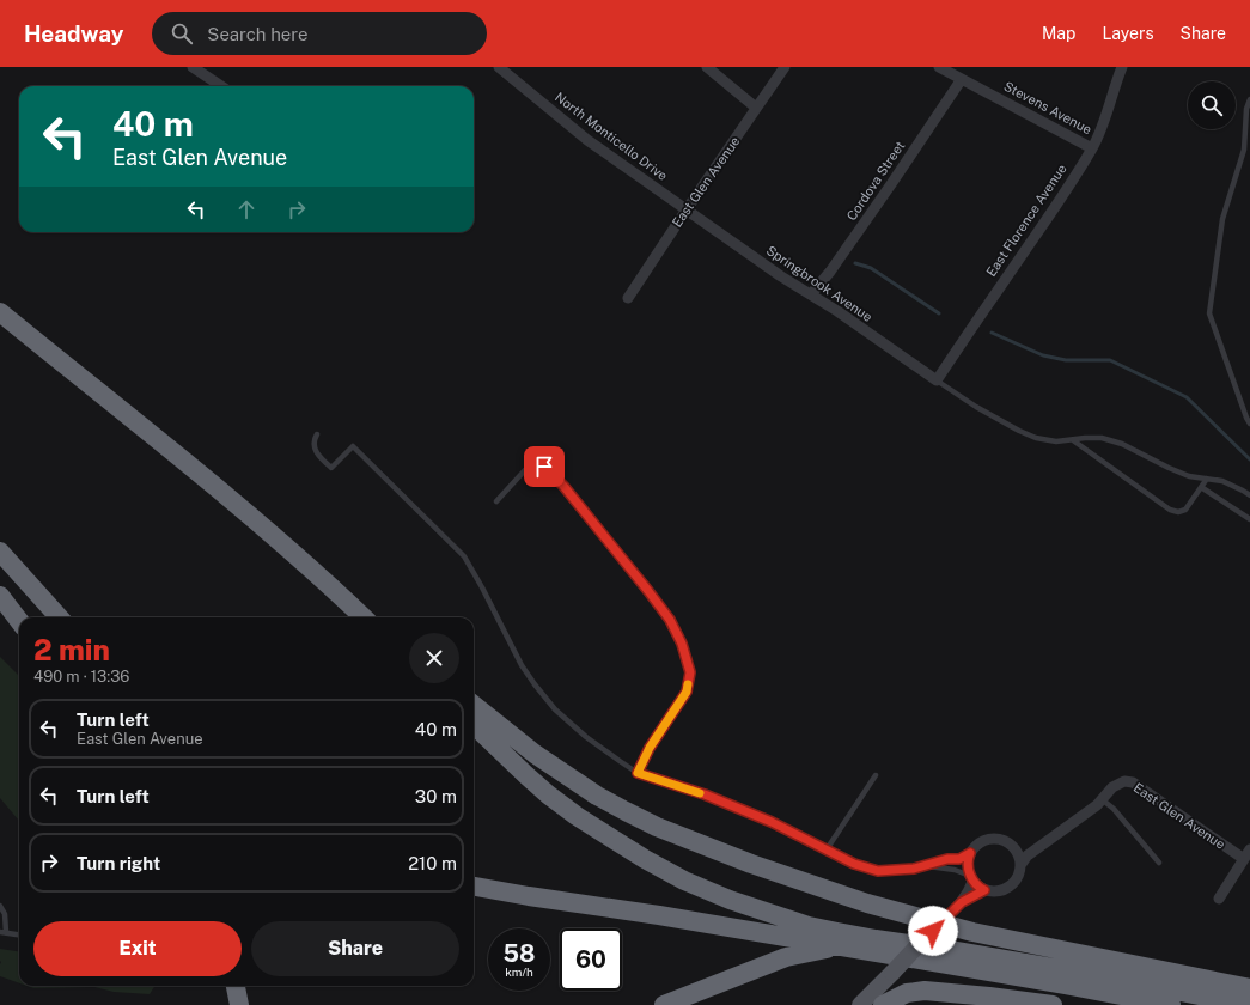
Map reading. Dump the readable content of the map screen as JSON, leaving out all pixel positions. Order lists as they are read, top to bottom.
{
  "streets": {
    "main road": ["East Glen Avenue"],
    "street": [
      "Stevens Avenue",
      "North Monticello Drive",
      "Cordova Street",
      "East Florence Avenue",
      "Springbrook Avenue"
    ]
  },
  "crossings": [
    ["Stevens Avenue", "Cordova Street"],
    ["Stevens Avenue", "East Florence Avenue"],
    ["North Monticello Drive", "East Glen Avenue"],
    ["North Monticello Drive", "Springbrook Avenue"],
    ["Cordova Street", "Springbrook Avenue"],
    ["East Glen Avenue", "Springbrook Avenue"],
    ["East Florence Avenue", "Springbrook Avenue"]
  ],
  "page": {
    "header": "Headway",
    "search": "Search here",
    "nav": ["Map", "Layers", "Share"],
    "turn": ["40 m", "East Glen Avenue"],
    "heading": ["2 min", "490 m · 13:36"],
    "list": [
      {
        "name": "Turn left",
        "note": "East Glen Avenue",
        "value": "40 m"
      },
      {
        "name": "Turn left",
        "value": "30 m"
      },
      {
        "name": "Turn right",
        "value": "210 m"
      }
    ],
    "buttons": ["Exit", "Share"],
    "speed": "58 km/h",
    "limit": "60"
  }
}
